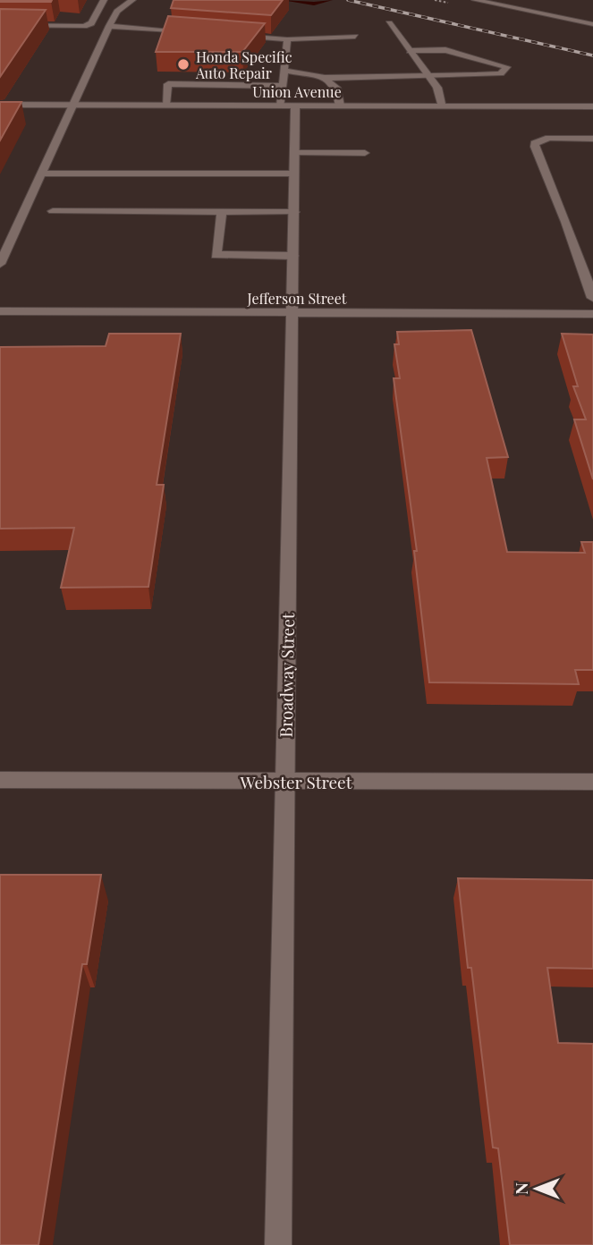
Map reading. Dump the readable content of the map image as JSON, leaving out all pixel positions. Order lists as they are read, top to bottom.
{
  "streets": {
    "street": [
      "Union Avenue",
      "Jefferson Street",
      "Broadway Street",
      "Webster Street"
    ]
  },
  "crossings": [
    ["Union Avenue", "Broadway Street"],
    ["Jefferson Street", "Broadway Street"],
    ["Broadway Street", "Webster Street"]
  ],
  "places": ["Honda Specific Auto Repair"],
  "north": "left"
}
